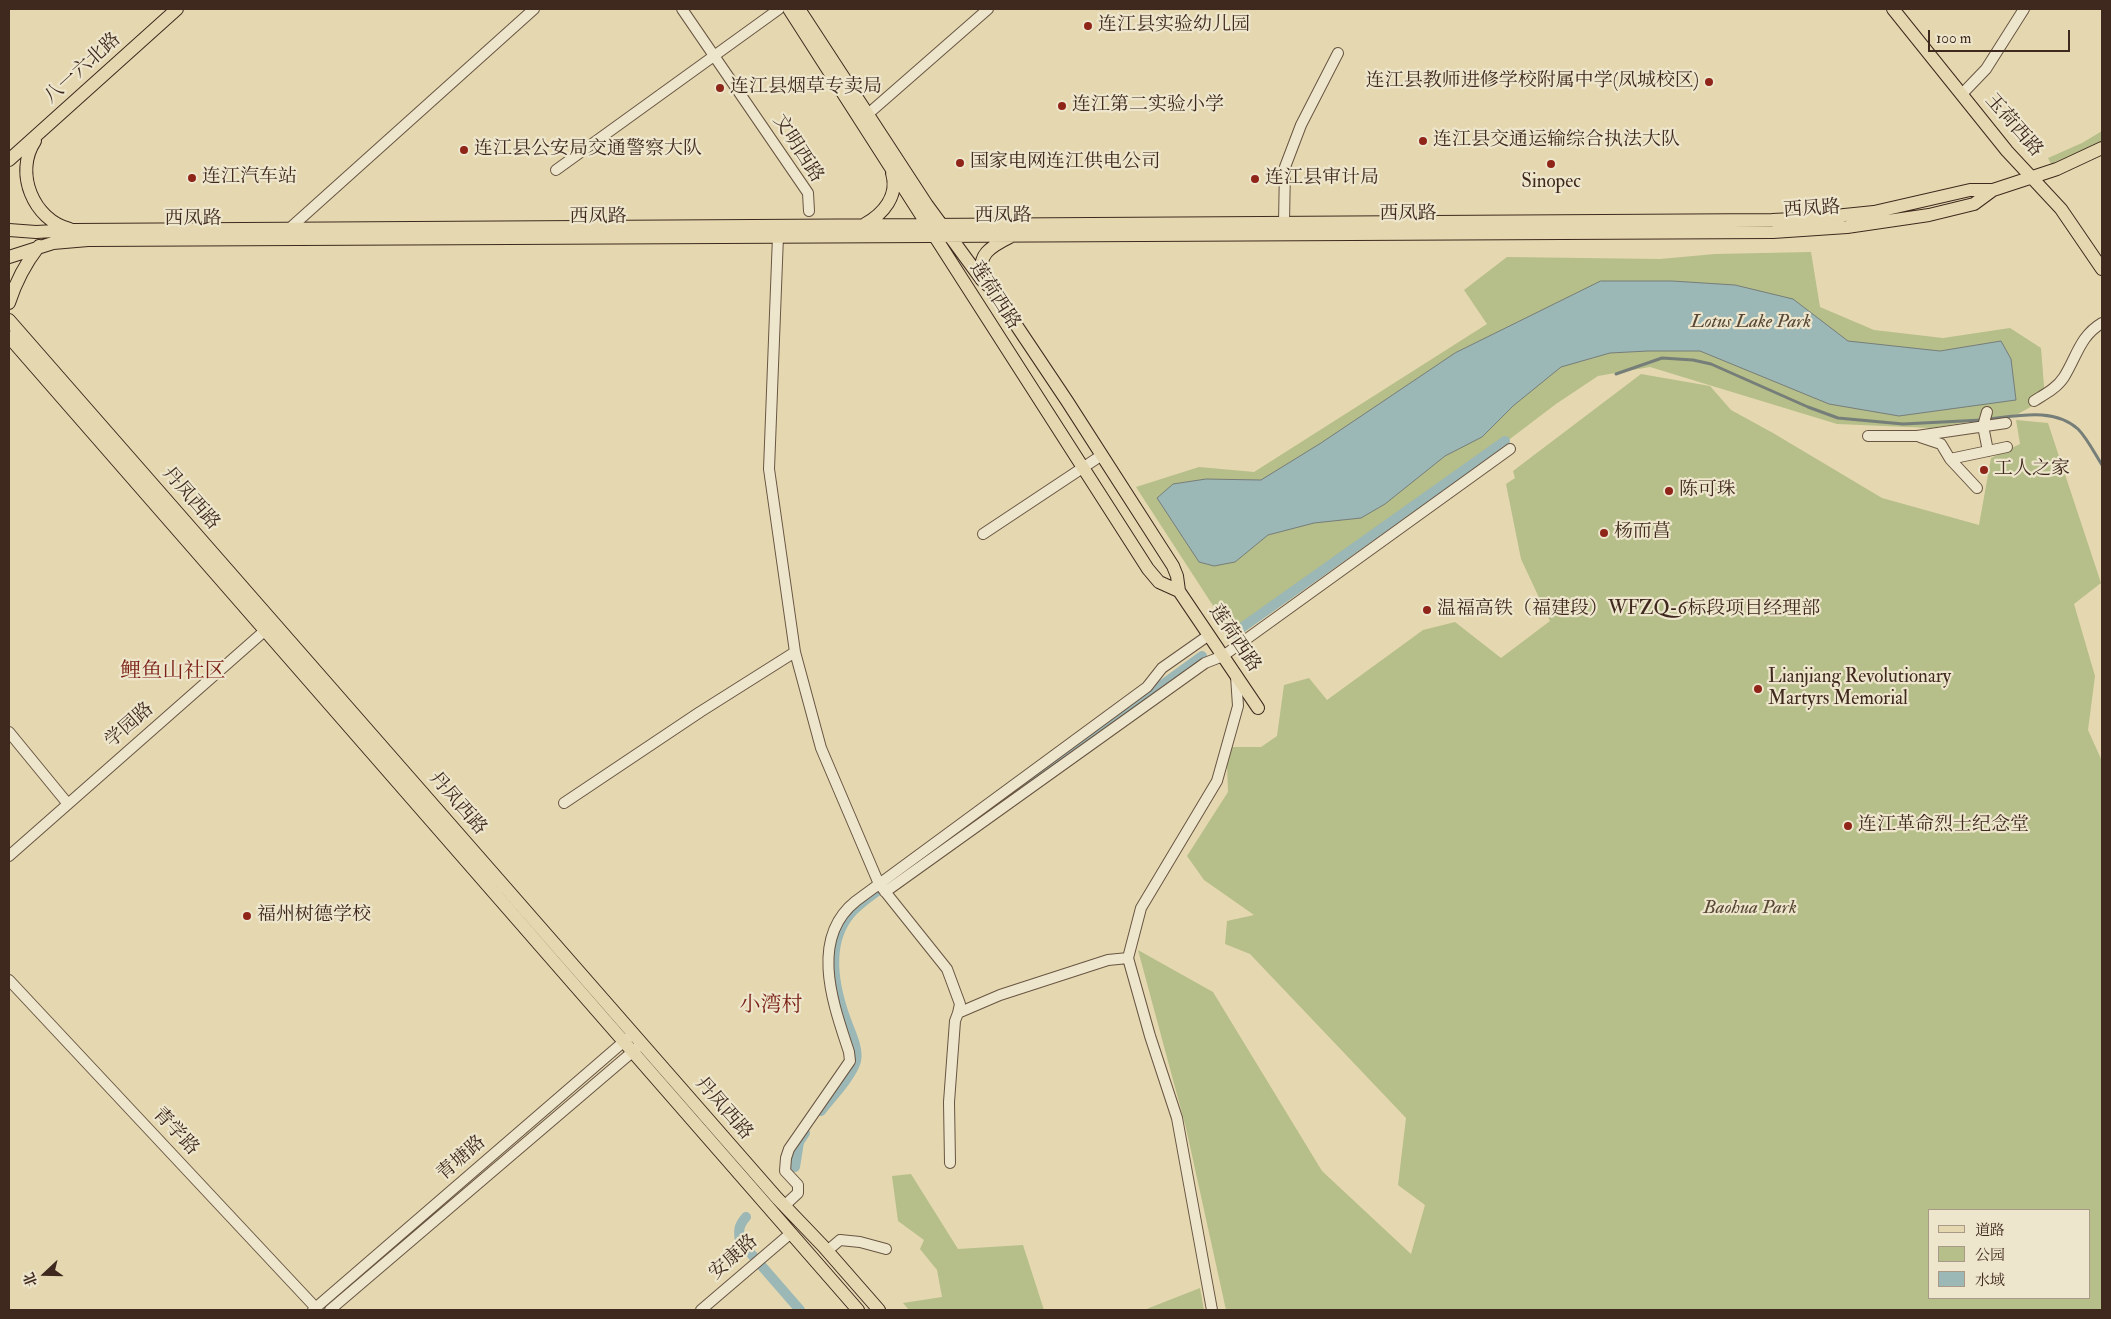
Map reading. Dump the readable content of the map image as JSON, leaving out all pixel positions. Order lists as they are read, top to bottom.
{
  "streets": {
    "main road": [
      "八一六北路",
      "玉荷西路",
      "西凤路",
      "莲荷西路",
      "丹凤西路"
    ],
    "street": [
      "文明西路",
      "学园路",
      "青学路",
      "青塘路",
      "安康路"
    ]
  },
  "crossings": [
    ["玉荷西路", "西凤路"],
    ["西凤路", "莲荷西路"],
    ["丹凤西路", "学园路"],
    ["丹凤西路", "青塘路"],
    ["丹凤西路", "安康路"],
    ["青学路", "青塘路"]
  ],
  "districts": ["鲤鱼山社区", "小湾村"],
  "parks": ["Lotus Lake Park", "Baohua Park"],
  "places": [
    "连江县实验幼儿园",
    "连江县教师进修学校附属中学(凤城校区)",
    "连江县烟草专卖局",
    "连江第二实验小学",
    "连江县交通运输综合执法大队",
    "连江县公安局交通警察大队",
    "国家电网连江供电公司",
    "Sinopec",
    "连江汽车站",
    "连江县审计局",
    "工人之家",
    "陈可珠",
    "杨而菖",
    "温福高铁（福建段）WFZQ-6标段项目经理部",
    "Lianjiang Revolutionary Martyrs Memorial",
    "连江革命烈士纪念堂",
    "福州树德学校"
  ],
  "legend": ["道路", "公园", "水域"],
  "scale_bar": "100 m",
  "north": "left"
}
